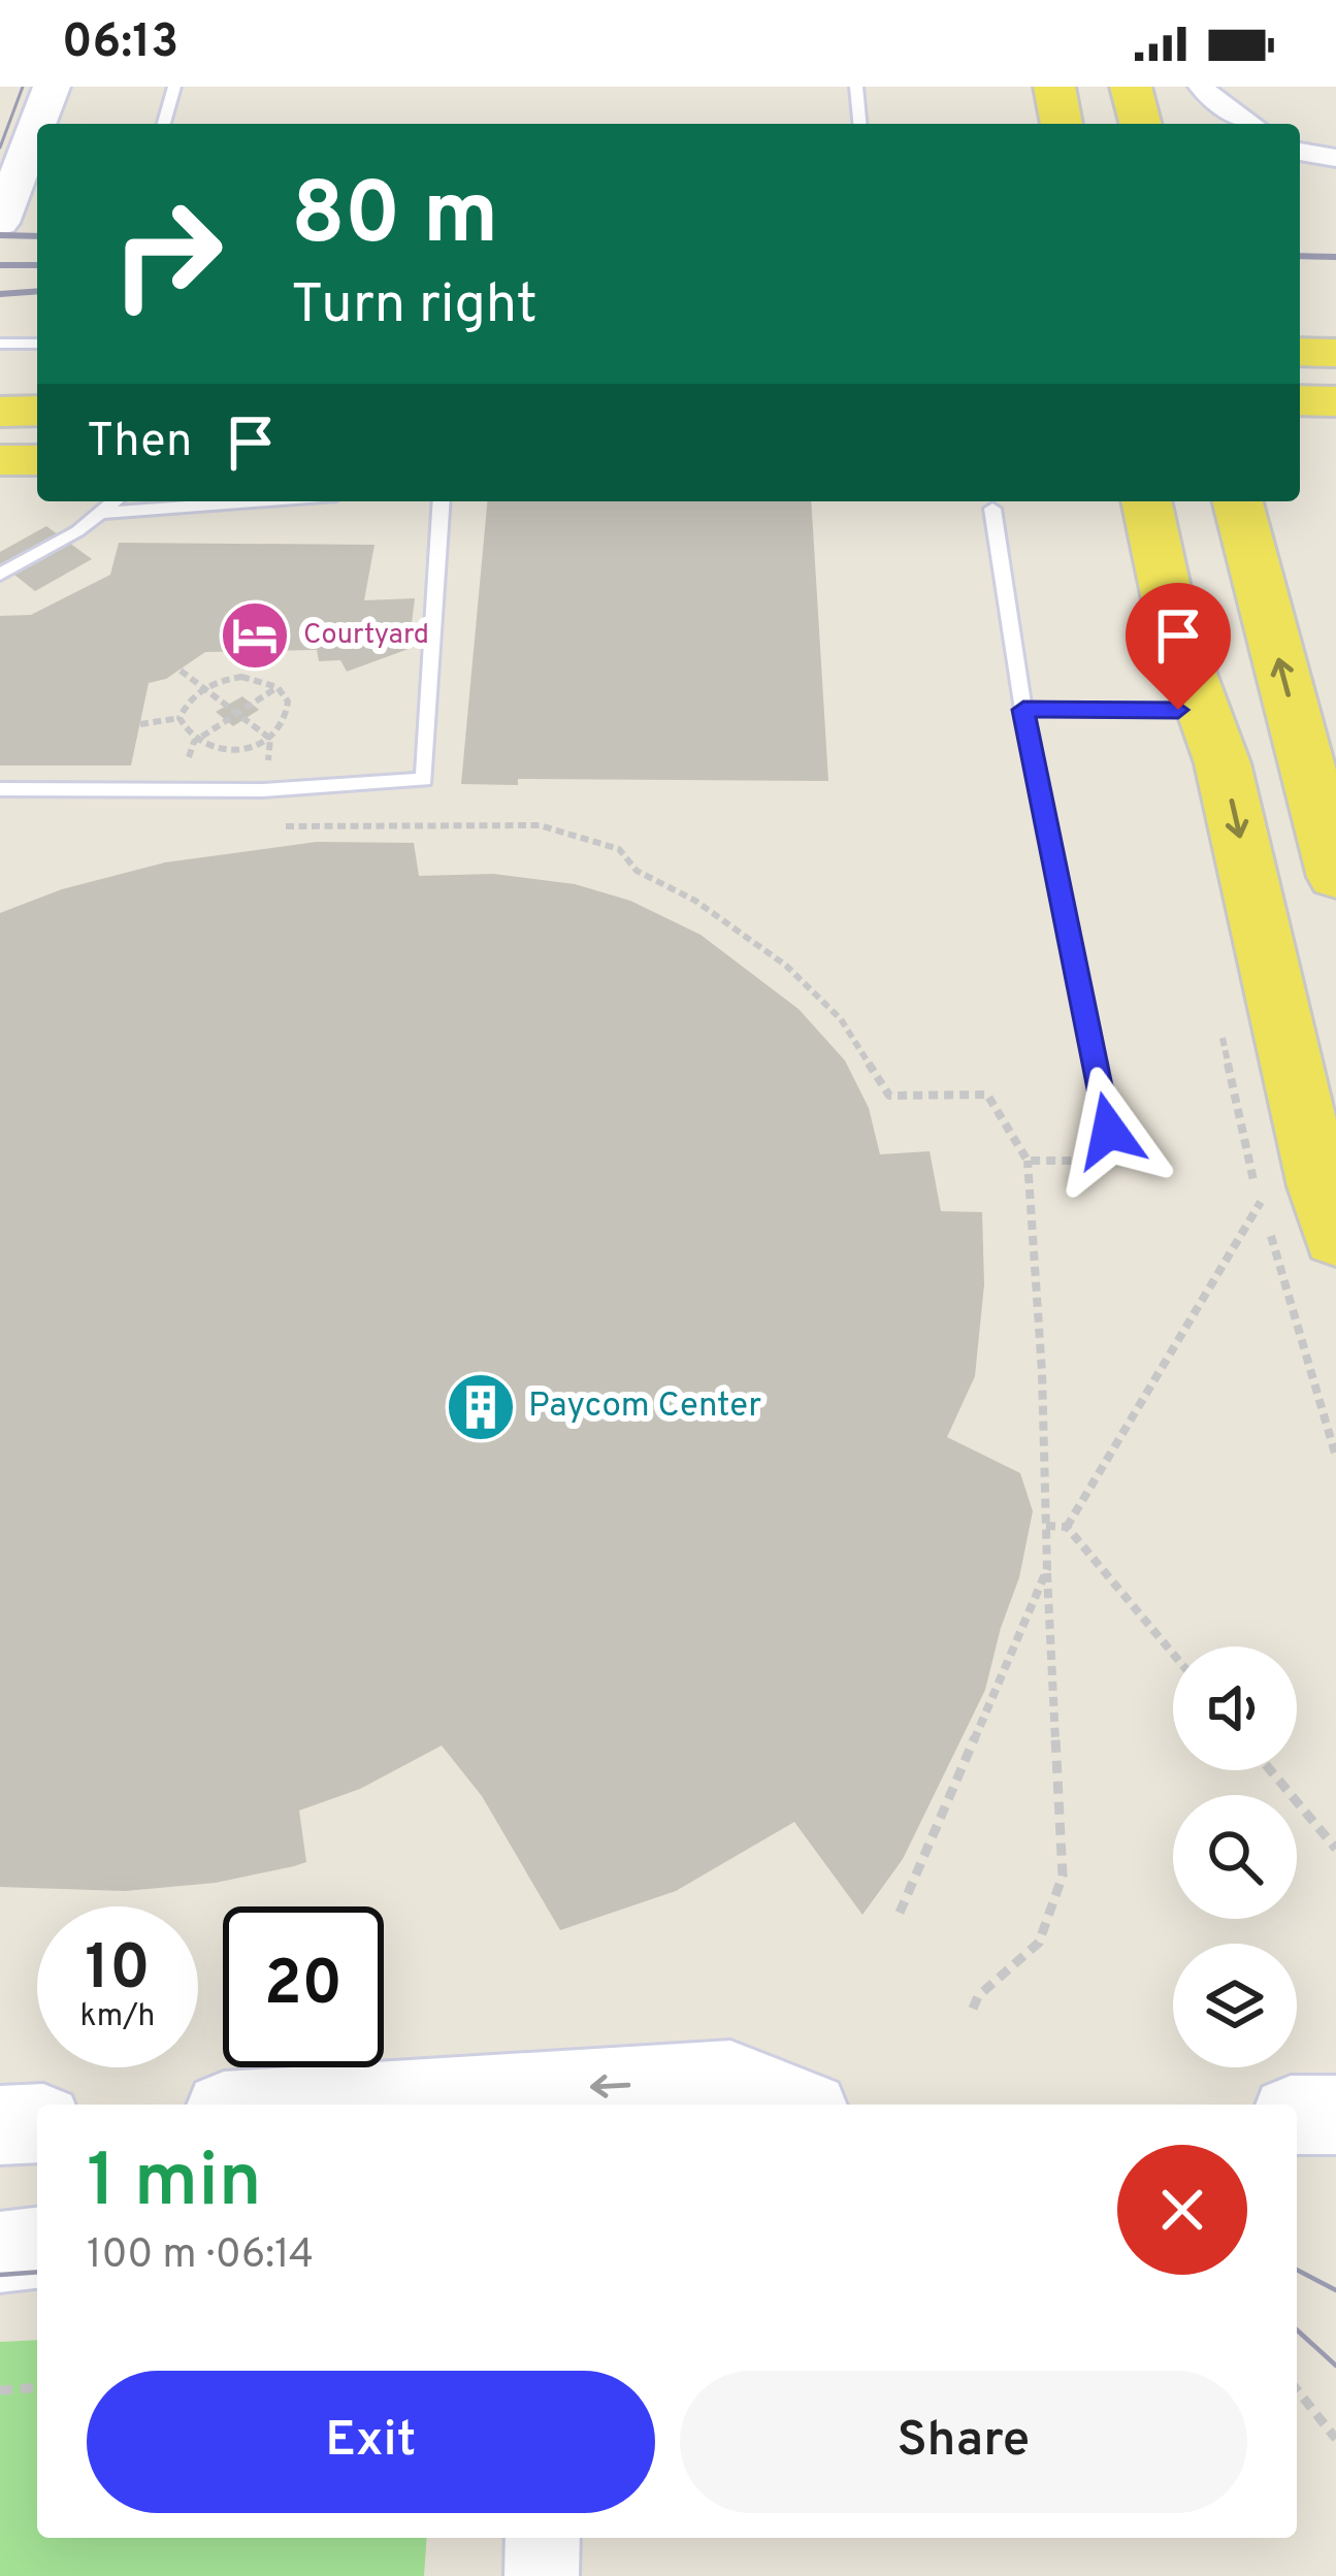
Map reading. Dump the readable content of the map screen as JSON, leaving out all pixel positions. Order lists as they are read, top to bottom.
{
  "places": {
    "hotel": ["Courtyard"],
    "building": ["Paycom Center"]
  },
  "page": {
    "status": "06:13",
    "turn": ["80 m", "Turn right"],
    "then": "Then",
    "speed": "10 km/h",
    "limit": "20",
    "heading": ["1 min", "100 m · 06:14"],
    "buttons": ["Exit", "Share"]
  }
}
